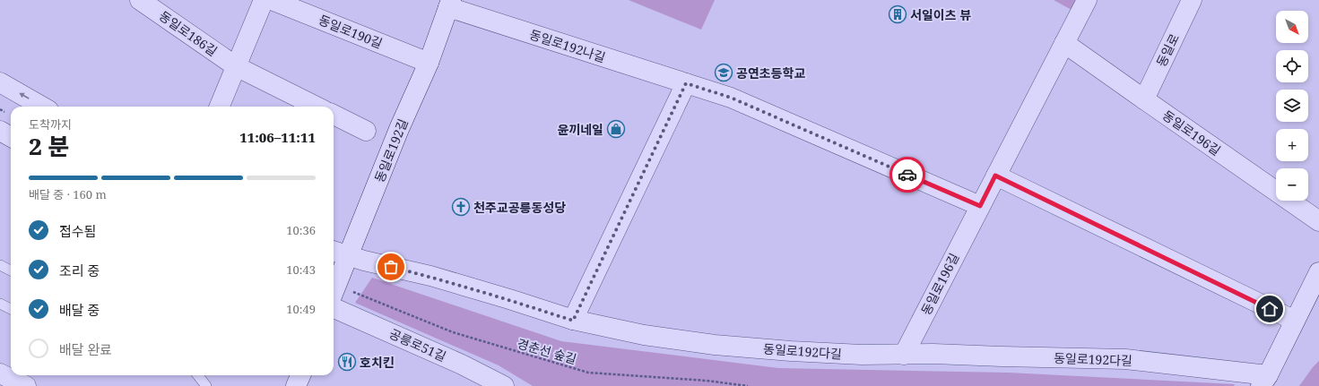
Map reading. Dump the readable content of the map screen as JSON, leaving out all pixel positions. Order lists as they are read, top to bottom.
{
  "streets": {
    "street": [
      "동일로190길",
      "동일로186길",
      "동일로192나길",
      "동일로",
      "동일로196길",
      "동일로192길",
      "공릉로51길",
      "동일로192다길"
    ],
    "path": ["경춘선 숲길"]
  },
  "crossings": [
    ["동일로190길", "동일로192길"],
    ["동일로192나길", "동일로196길"],
    ["동일로192나길", "동일로192길"],
    ["동일로", "동일로196길"],
    ["동일로196길", "동일로192다길"],
    ["동일로192길", "공릉로51길"],
    ["동일로192길", "경춘선 숲길"],
    ["동일로192길", "동일로192다길"],
    ["공릉로51길", "경춘선 숲길"]
  ],
  "places": {
    "building": ["서일이츠 뷰"],
    "school or university": ["공연초등학교"],
    "shop": ["윤끼네일"],
    "church": ["천주교공릉동성당"],
    "restaurant": ["호치킨"]
  },
  "north": "bottom right",
  "page": {
    "map_buttons": ["+", "−"],
    "heading": ["2 분", "도착까지", "11:06–11:11"],
    "bar": "배달 중 · 160 m",
    "list": [
      ["접수됨", "10:36"],
      ["조리 중", "10:43"],
      ["배달 중", "10:49"],
      "배달 완료"
    ]
  }
}
